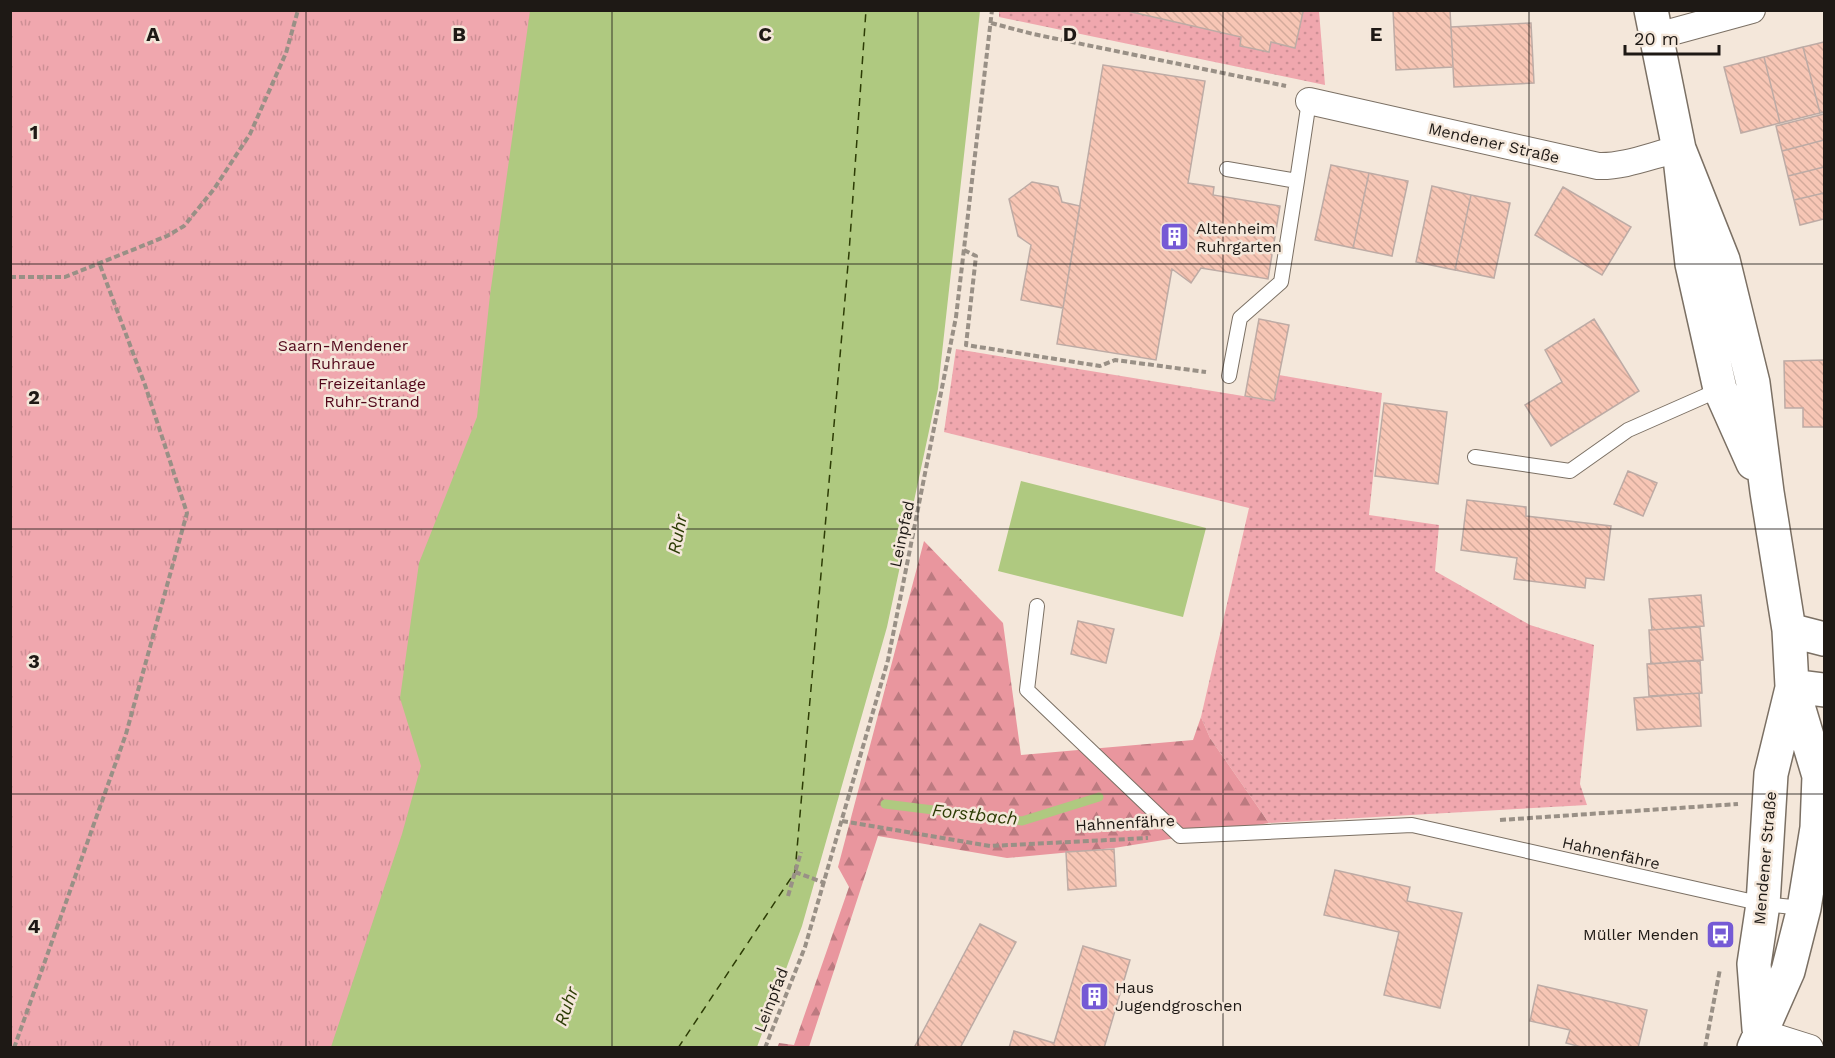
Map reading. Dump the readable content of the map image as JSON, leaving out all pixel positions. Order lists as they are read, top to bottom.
{
  "streets": {
    "main road": ["Mendener Straße"],
    "lane": ["Hahnenfähre"],
    "path": ["Leinpfad"]
  },
  "crossings": [
    ["Mendener Straße", "Hahnenfähre"],
    ["Leinpfad", "Hahnenfähre"]
  ],
  "water": ["Ruhr", "Forstbach"],
  "parks": ["Saarn-Mendener Ruhraue", "Freizeitanlage Ruhr-Strand"],
  "places": {
    "building": ["Altenheim Ruhrgarten", "Haus Jugendgroschen"],
    "bus stop": ["Müller Menden"]
  },
  "scale_bar": "20 m",
  "grid": {
    "columns": [
      "A",
      "B",
      "C",
      "D",
      "E"
    ],
    "rows": [
      "1",
      "2",
      "3",
      "4"
    ]
  }
}
